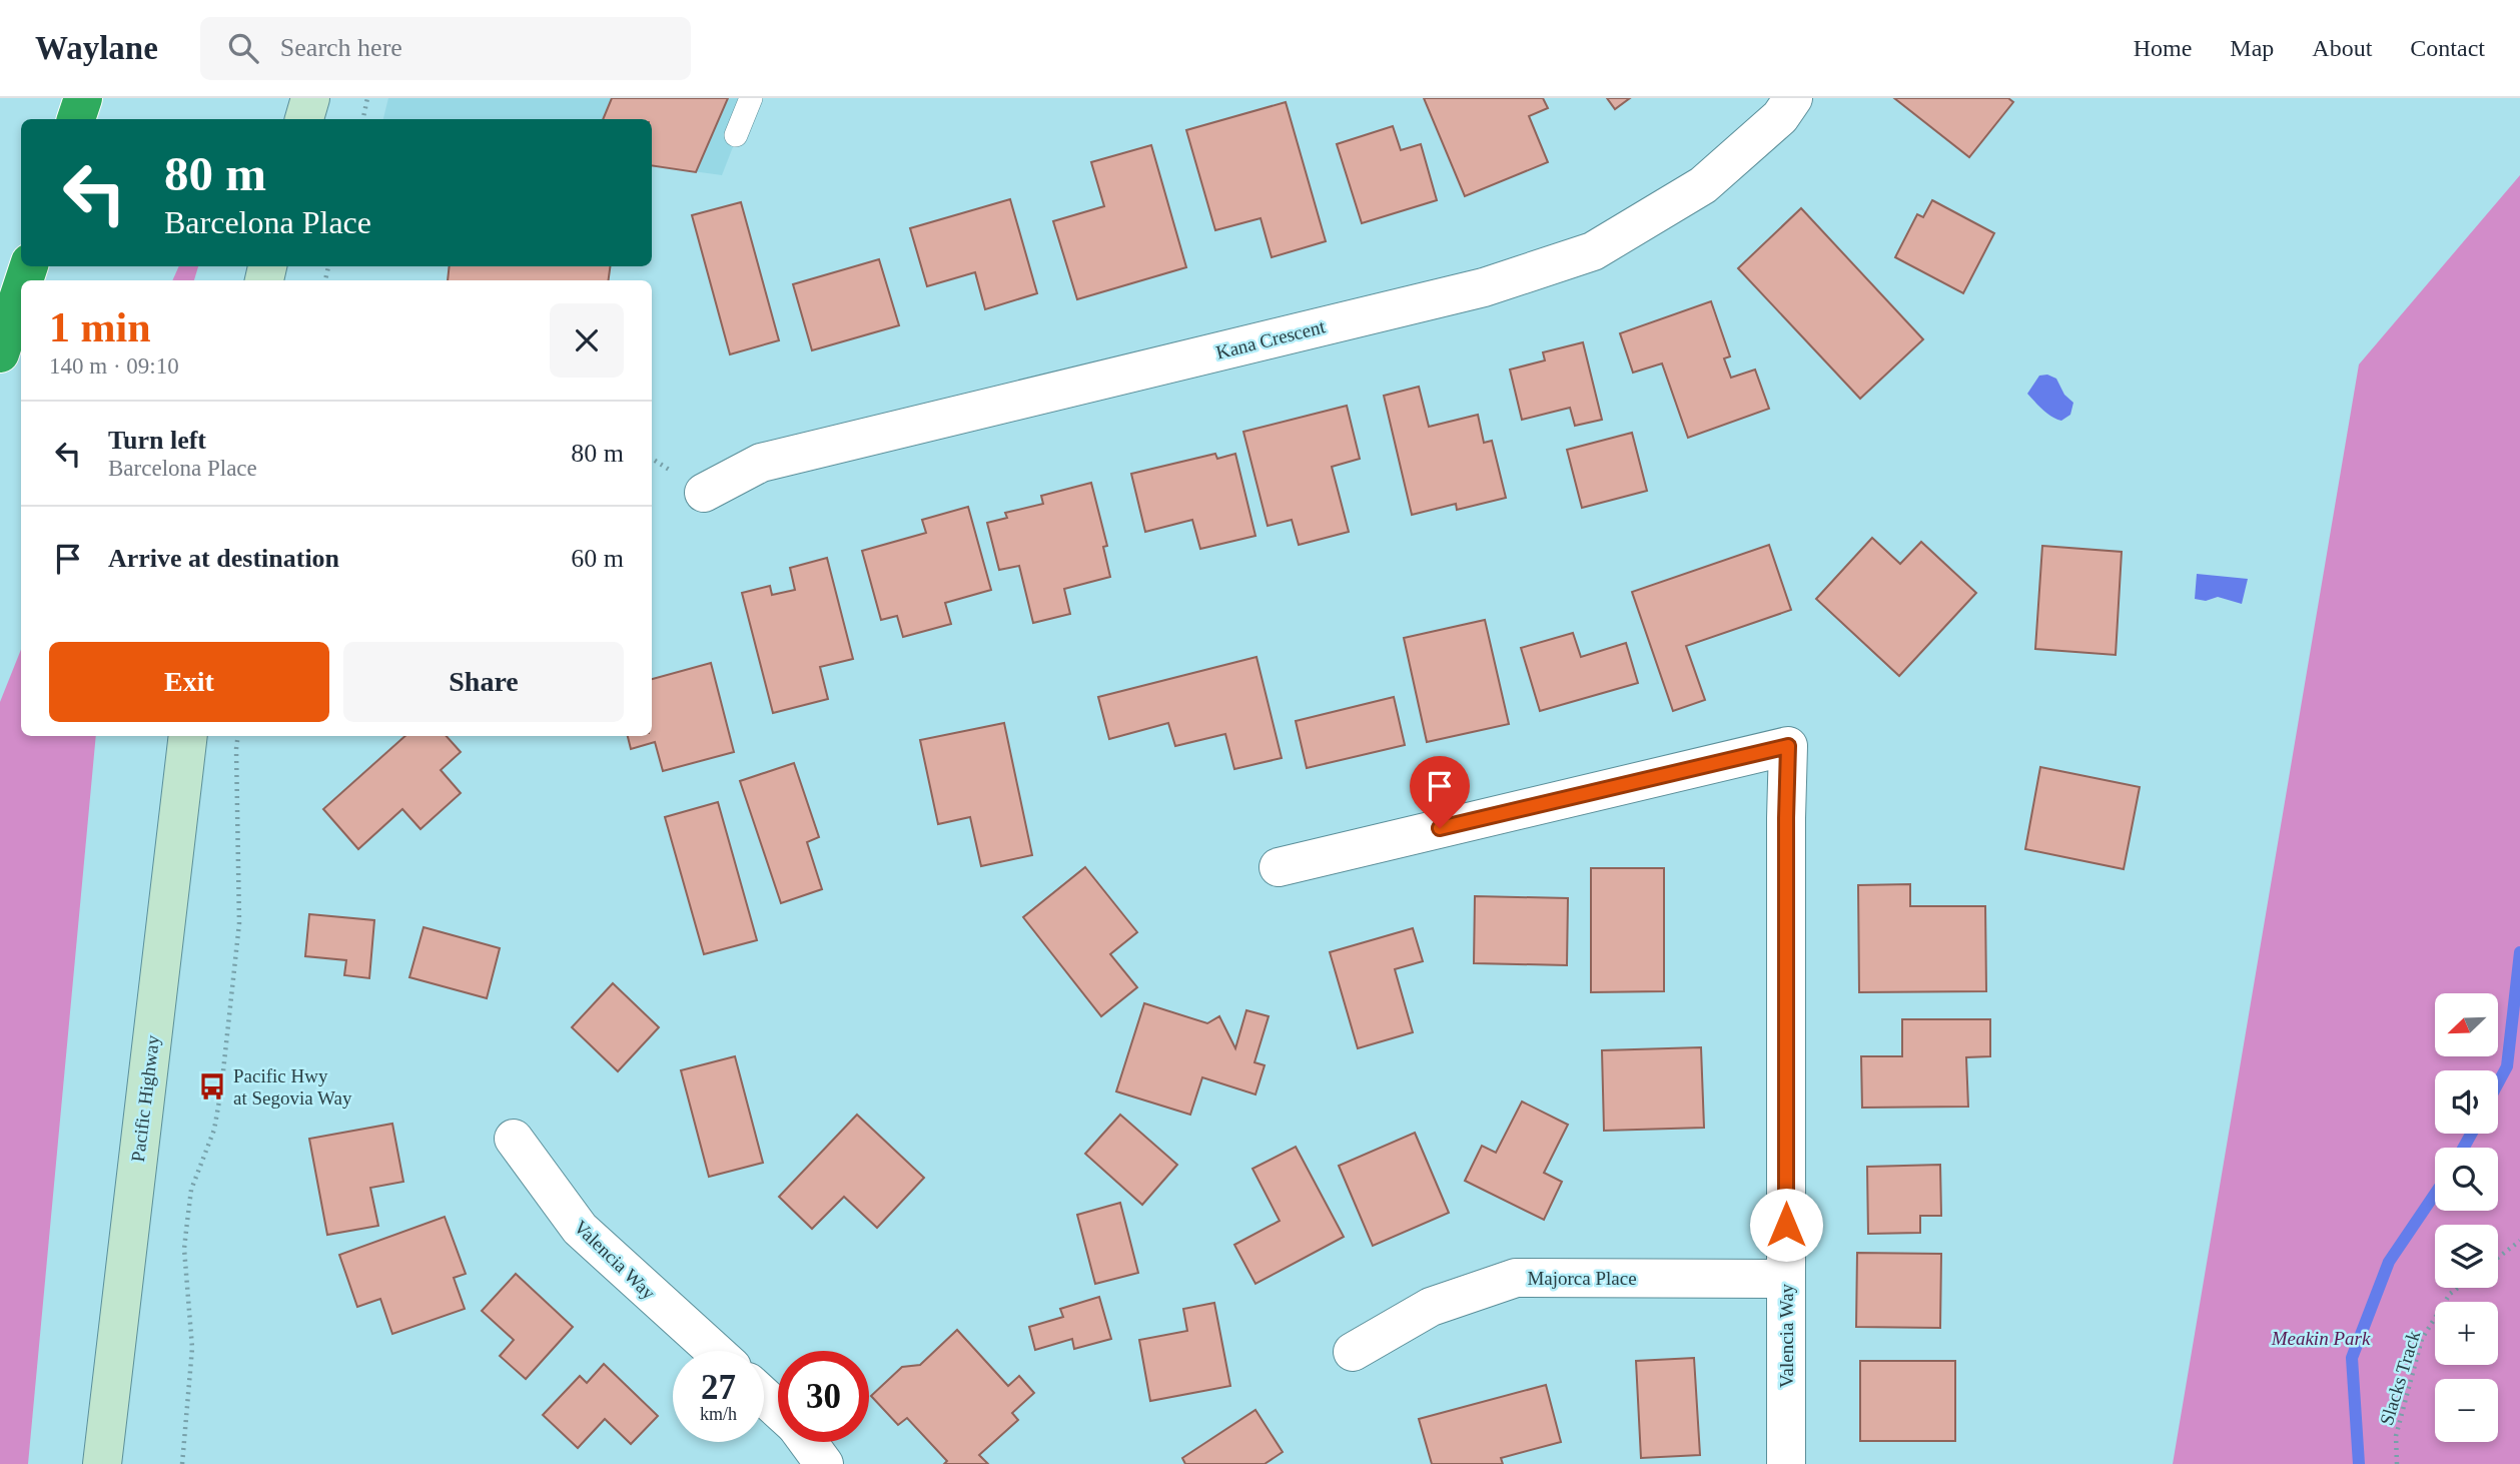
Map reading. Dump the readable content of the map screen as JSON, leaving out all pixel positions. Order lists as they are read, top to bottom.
{
  "streets": {
    "main road": ["Pacific Highway"],
    "street": ["Kana Crescent", "Valencia Way", "Majorca Place"],
    "path": ["Slacks Track"]
  },
  "crossings": [
    ["Valencia Way", "Majorca Place"]
  ],
  "parks": ["Meakin Park"],
  "places": {
    "bus stop": ["Pacific Hwy at Segovia Way"]
  },
  "north": "bottom left",
  "page": {
    "header": "Waylane",
    "search": "Search here",
    "nav": [
      "Home",
      "Map",
      "About",
      "Contact"
    ],
    "turn": ["80 m", "Barcelona Place"],
    "heading": ["1 min", "140 m · 09:10"],
    "list": [
      {
        "name": "Turn left",
        "note": "Barcelona Place",
        "value": "80 m"
      },
      {
        "name": "Arrive at destination",
        "value": "60 m"
      }
    ],
    "buttons": ["Exit", "Share"],
    "map_buttons": ["+", "−"],
    "speed": "27 km/h",
    "limit": "30"
  }
}
